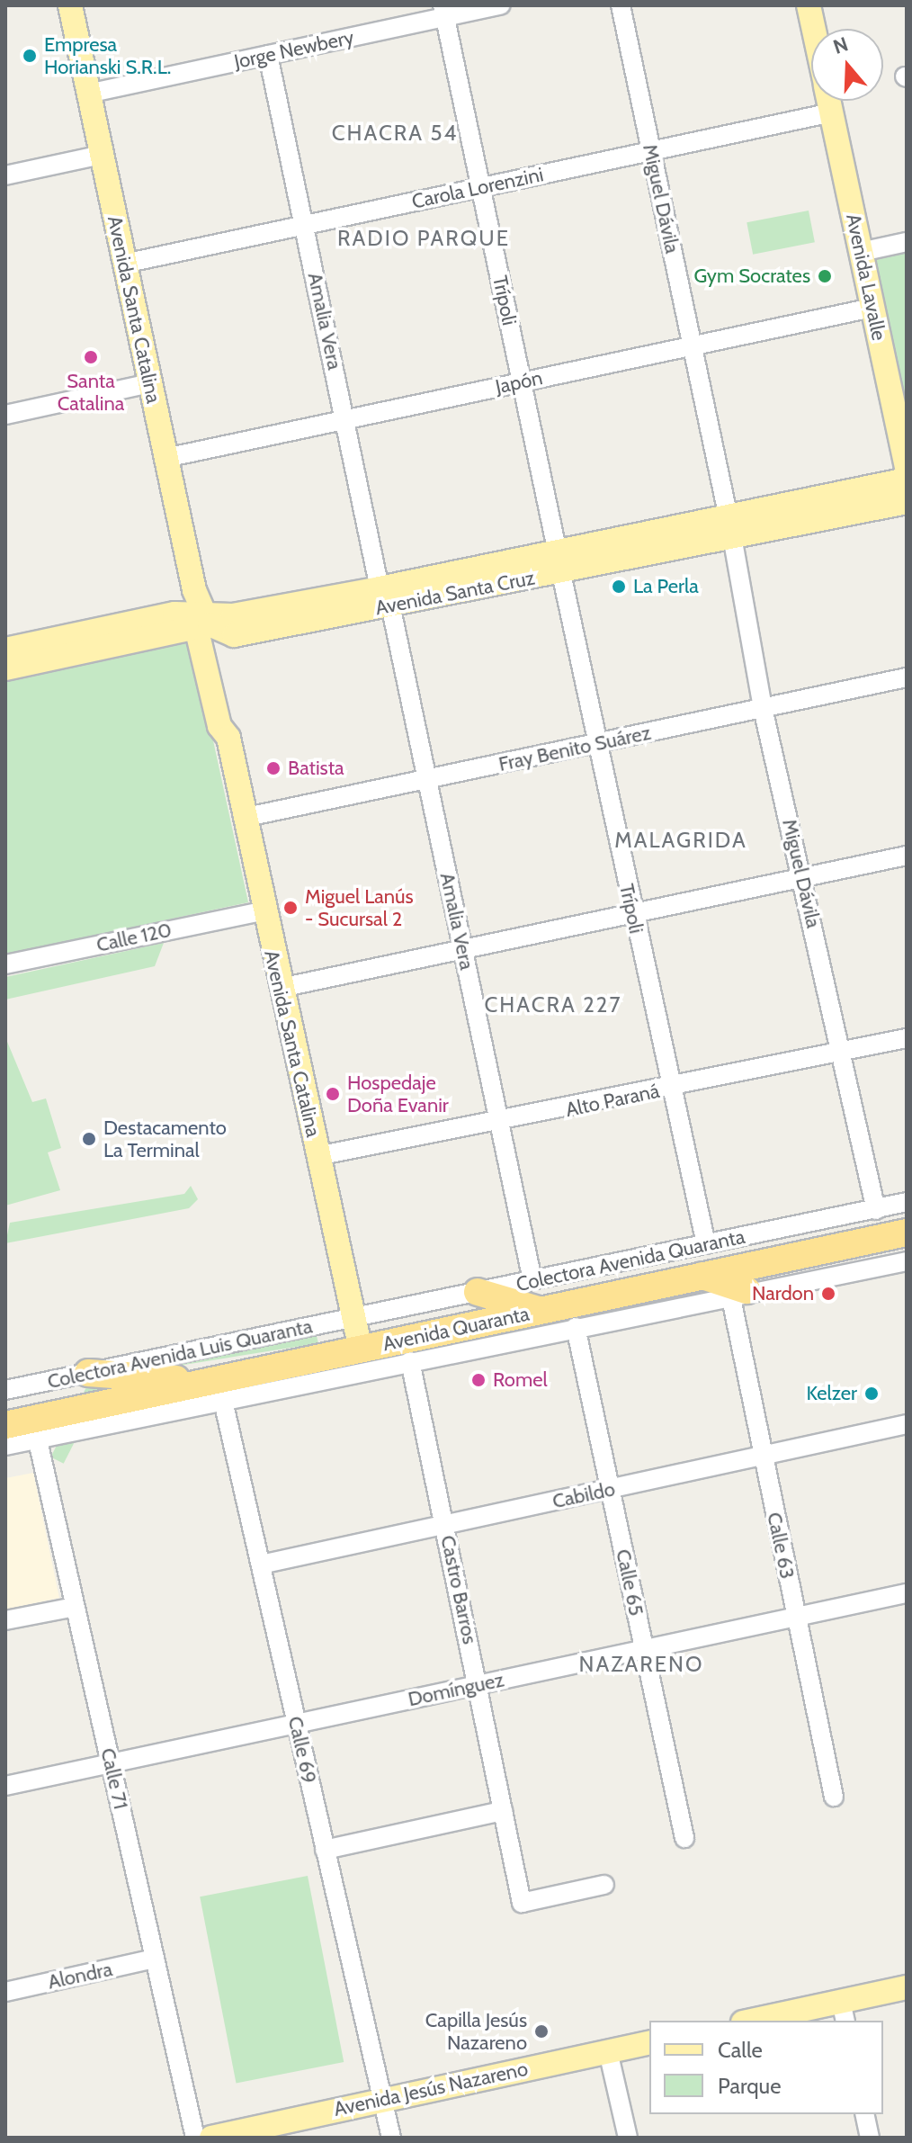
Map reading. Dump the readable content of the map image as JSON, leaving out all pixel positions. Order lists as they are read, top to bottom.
{
  "streets": {
    "highway": ["Avenida Quaranta"],
    "main road": [
      "Avenida Lavalle",
      "Avenida Santa Catalina",
      "Avenida Santa Cruz",
      "Avenida Jesús Nazareno"
    ],
    "street": [
      "Jorge Newbery",
      "Carola Lorenzini",
      "Miguel Dávila",
      "Trípoli",
      "Amalia Vera",
      "Japón",
      "Fray Benito Suárez",
      "Calle 120",
      "Alto Paraná",
      "Colectora Avenida Quaranta",
      "Colectora Avenida Luis Quaranta",
      "Cabildo",
      "Calle 63",
      "Calle 65",
      "Castro Barros",
      "Domínguez",
      "Calle 69",
      "Calle 71",
      "Alondra"
    ]
  },
  "crossings": [
    ["Jorge Newbery", "Trípoli"],
    ["Jorge Newbery", "Avenida Santa Catalina"],
    ["Jorge Newbery", "Amalia Vera"],
    ["Carola Lorenzini", "Miguel Dávila"],
    ["Carola Lorenzini", "Avenida Lavalle"],
    ["Carola Lorenzini", "Trípoli"],
    ["Carola Lorenzini", "Avenida Santa Catalina"],
    ["Carola Lorenzini", "Amalia Vera"],
    ["Miguel Dávila", "Japón"],
    ["Miguel Dávila", "Avenida Santa Cruz"],
    ["Miguel Dávila", "Fray Benito Suárez"],
    ["Miguel Dávila", "Alto Paraná"],
    ["Miguel Dávila", "Colectora Avenida Quaranta"],
    ["Avenida Lavalle", "Japón"],
    ["Trípoli", "Japón"],
    ["Trípoli", "Avenida Santa Cruz"],
    ["Trípoli", "Fray Benito Suárez"],
    ["Trípoli", "Alto Paraná"],
    ["Trípoli", "Colectora Avenida Quaranta"],
    ["Avenida Santa Catalina", "Japón"],
    ["Avenida Santa Catalina", "Avenida Santa Cruz"],
    ["Avenida Santa Catalina", "Fray Benito Suárez"],
    ["Avenida Santa Catalina", "Calle 120"],
    ["Avenida Santa Catalina", "Alto Paraná"],
    ["Avenida Santa Catalina", "Colectora Avenida Quaranta"],
    ["Avenida Santa Catalina", "Avenida Quaranta"],
    ["Avenida Santa Catalina", "Colectora Avenida Luis Quaranta"],
    ["Amalia Vera", "Japón"],
    ["Amalia Vera", "Avenida Santa Cruz"],
    ["Amalia Vera", "Fray Benito Suárez"],
    ["Amalia Vera", "Alto Paraná"],
    ["Amalia Vera", "Colectora Avenida Quaranta"],
    ["Colectora Avenida Quaranta", "Colectora Avenida Luis Quaranta"],
    ["Avenida Quaranta", "Calle 69"],
    ["Avenida Quaranta", "Calle 71"],
    ["Cabildo", "Calle 63"],
    ["Cabildo", "Calle 65"],
    ["Cabildo", "Castro Barros"],
    ["Cabildo", "Calle 69"],
    ["Calle 63", "Domínguez"],
    ["Calle 65", "Domínguez"],
    ["Castro Barros", "Domínguez"],
    ["Domínguez", "Calle 69"],
    ["Domínguez", "Calle 71"],
    ["Calle 69", "Avenida Jesús Nazareno"],
    ["Calle 71", "Alondra"]
  ],
  "districts": [
    "CHACRA 54",
    "RADIO PARQUE",
    "MALAGRIDA",
    "CHACRA 227",
    "NAZARENO"
  ],
  "places": [
    "Empresa Horianski S.R.L.",
    "Gym Socrates",
    "Santa Catalina",
    "La Perla",
    "Batista",
    "Miguel Lanús - Sucursal 2",
    "Hospedaje Doña Evanir",
    "Destacamento La Terminal",
    "Nardon",
    "Romel",
    "Kelzer",
    "Capilla Jesús Nazareno"
  ],
  "legend": ["Calle", "Parque"],
  "north": "top"
}
